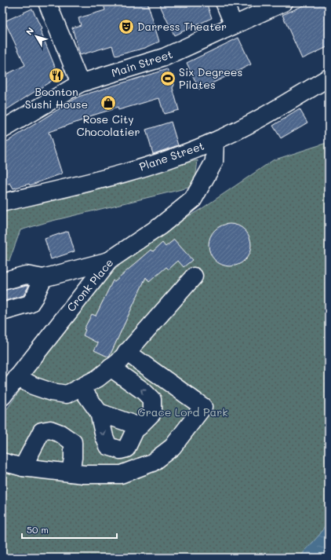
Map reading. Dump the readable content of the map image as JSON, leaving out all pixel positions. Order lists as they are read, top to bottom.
{
  "streets": {
    "street": ["Main Street", "Plane Street", "Cronk Place"]
  },
  "crossings": [
    ["Plane Street", "Cronk Place"]
  ],
  "parks": ["Grace Lord Park"],
  "places": {
    "theatre": ["Darress Theater"],
    "restaurant": ["Boonton Sushi House"],
    "sports": ["Six Degrees Pilates"],
    "shop": ["Rose City Chocolatier"]
  },
  "scale_bar": "50 m",
  "north": "top left"
}
